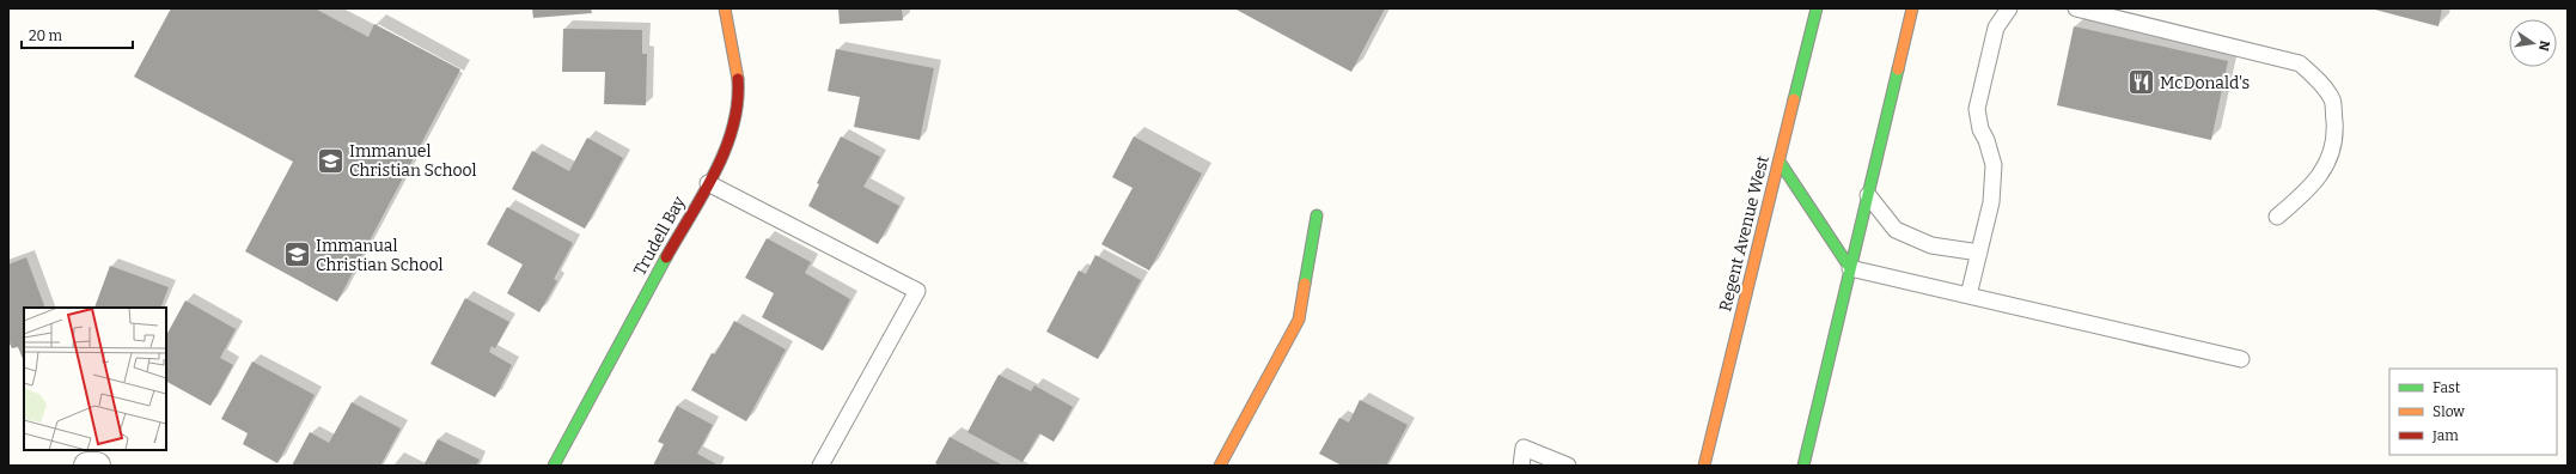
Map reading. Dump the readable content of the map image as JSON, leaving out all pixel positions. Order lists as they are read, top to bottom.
{
  "streets": {
    "main road": ["Regent Avenue West", "Trudell Bay"]
  },
  "places": {
    "restaurant": ["McDonald's"],
    "school or university": ["Immanuel Christian School", "Immanual Christian School"]
  },
  "legend": ["Fast", "Slow", "Jam"],
  "scale_bar": "20 m",
  "north": "right"
}
